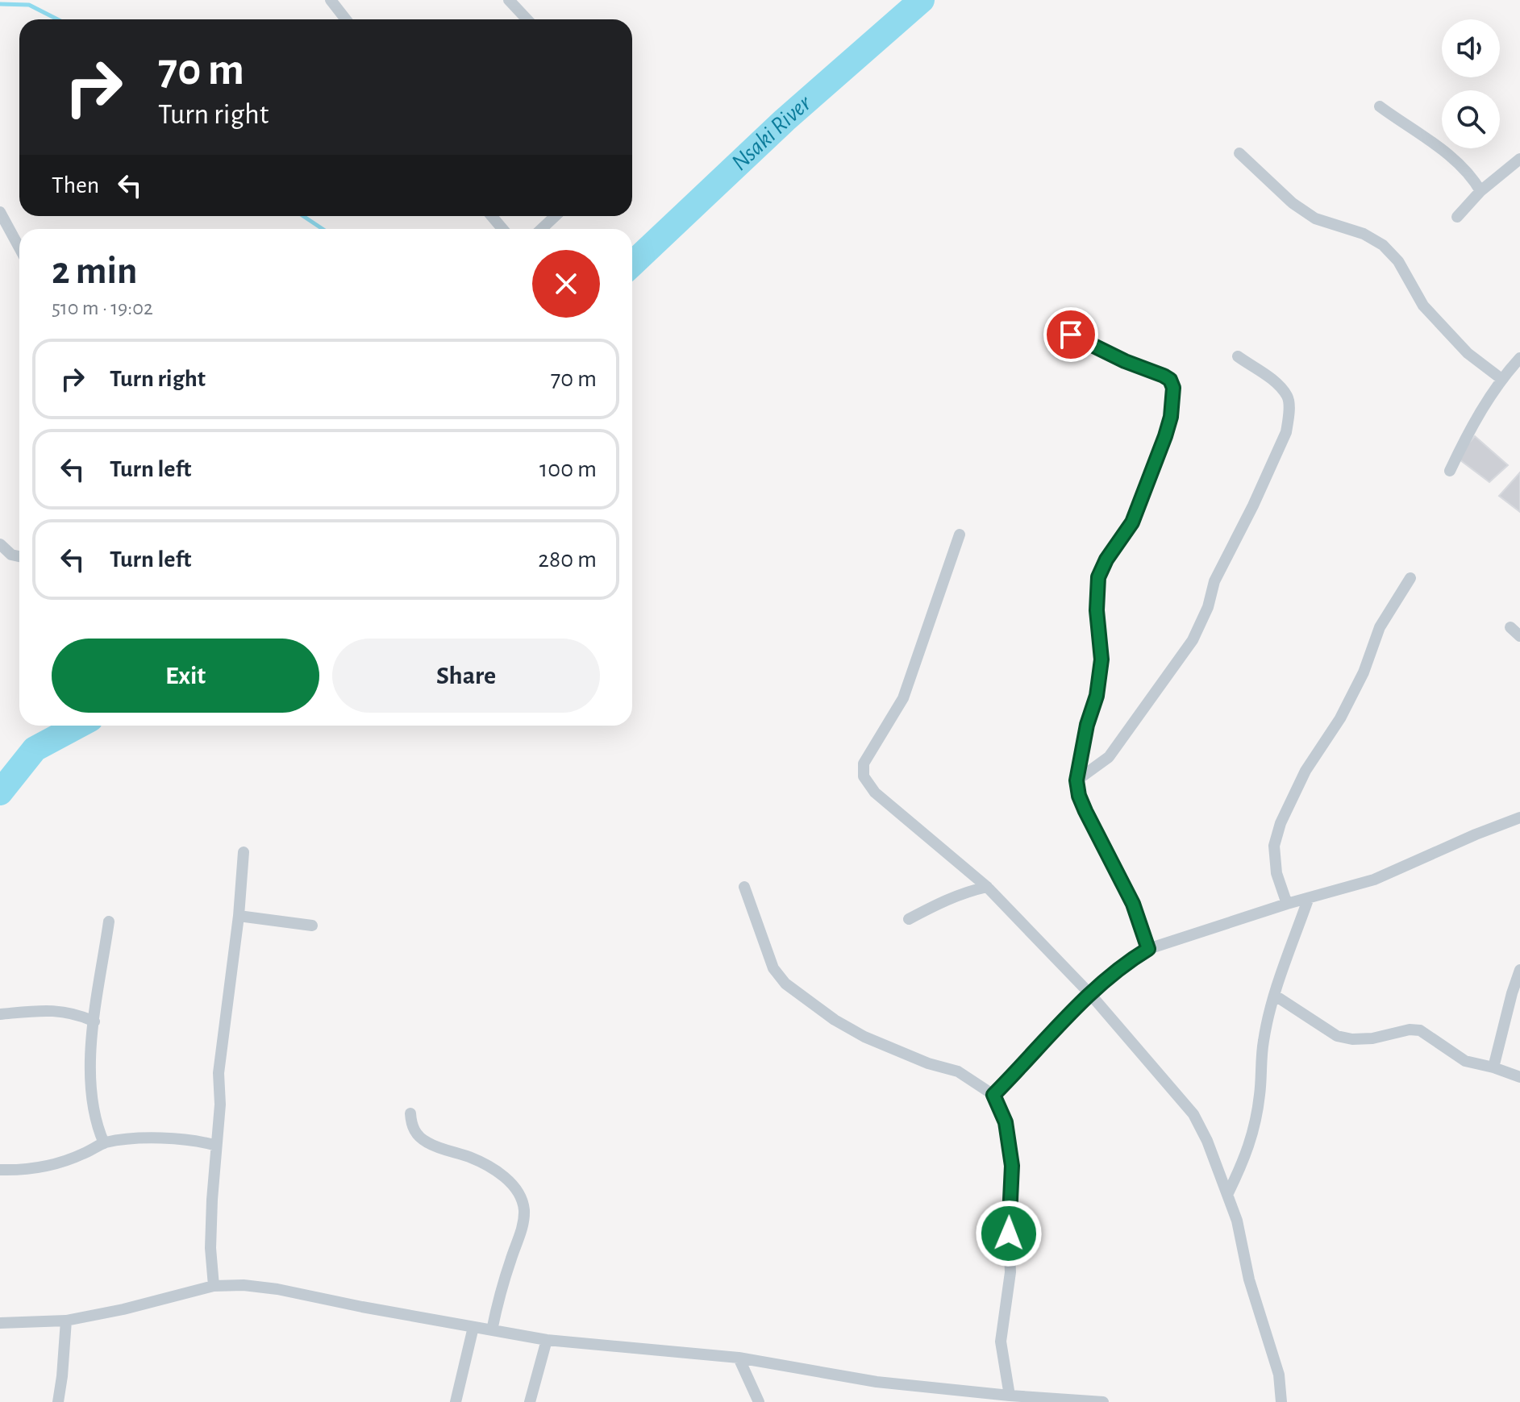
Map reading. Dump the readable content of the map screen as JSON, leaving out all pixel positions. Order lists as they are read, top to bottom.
{
  "water": ["Nsaki River"],
  "page": {
    "turn": ["70 m", "Turn right"],
    "then": "Then",
    "heading": ["2 min", "510 m · 19:02"],
    "list": [
      {
        "name": "Turn right",
        "value": "70 m"
      },
      {
        "name": "Turn left",
        "value": "100 m"
      },
      {
        "name": "Turn left",
        "value": "280 m"
      }
    ],
    "buttons": ["Exit", "Share"]
  }
}
